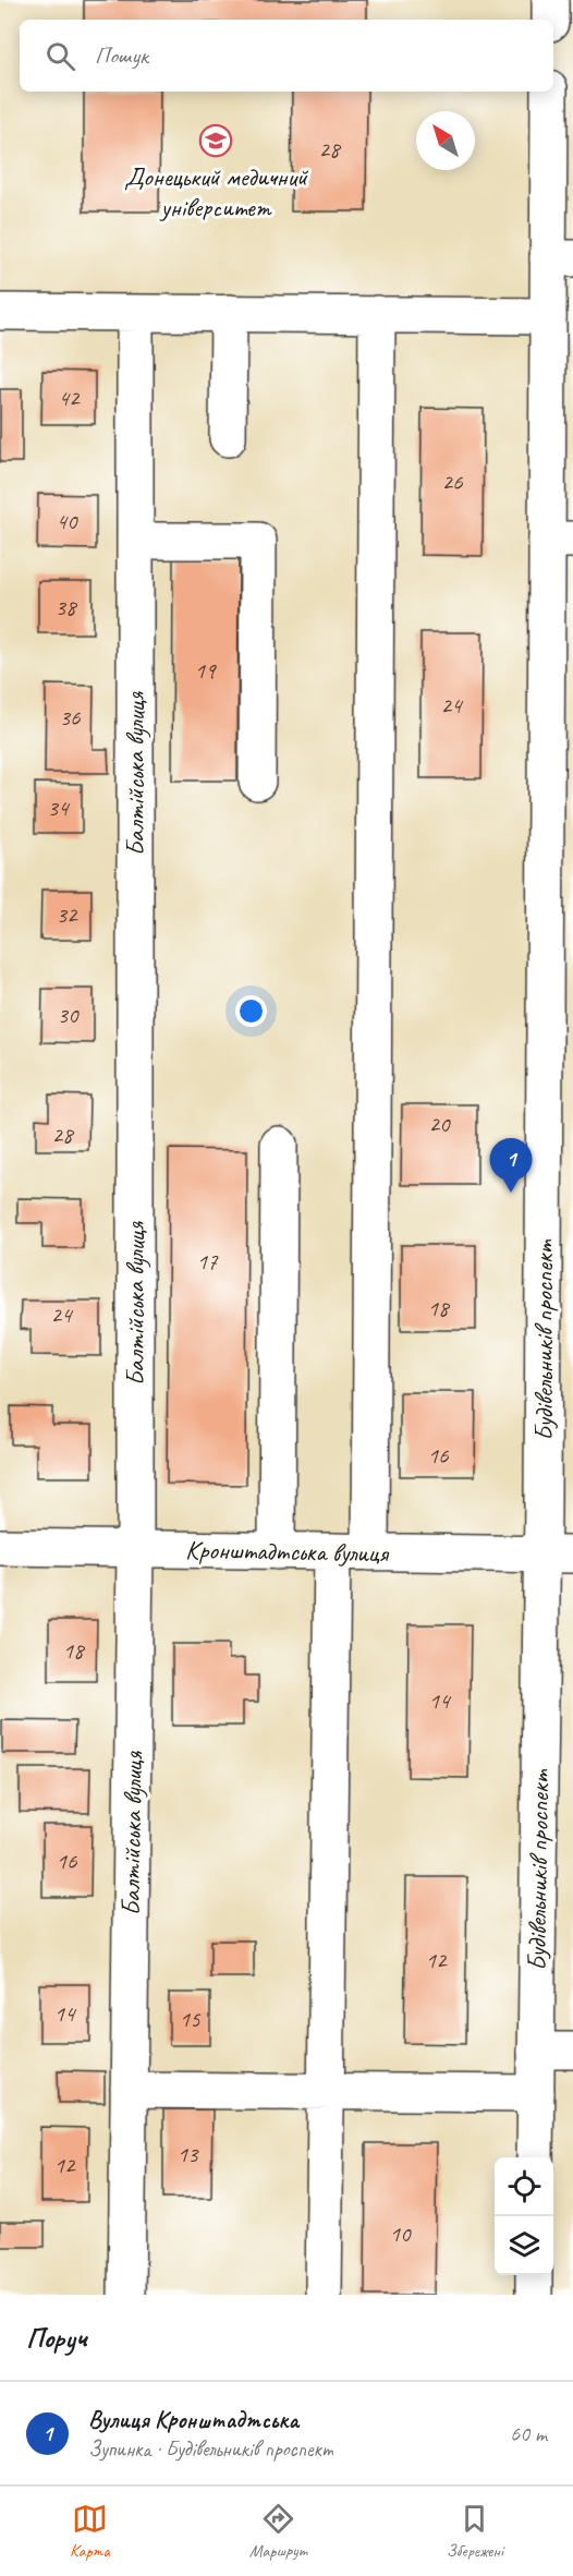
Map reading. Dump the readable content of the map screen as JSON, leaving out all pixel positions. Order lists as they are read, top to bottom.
{
  "streets": {
    "street": ["Балтійська вулиця", "Будівельників проспект", "Кронштадтська вулиця"]
  },
  "crossings": [
    ["Балтійська вулиця", "Кронштадтська вулиця"],
    ["Будівельників проспект", "Кронштадтська вулиця"]
  ],
  "places": {
    "school or university": ["Донецький медичний університет"]
  },
  "house_numbers": [
    "28",
    "42",
    "26",
    "40",
    "38",
    "19",
    "24",
    "36",
    "34",
    "32",
    "30",
    "20",
    "28",
    "17",
    "18",
    "24",
    "16",
    "18",
    "14",
    "16",
    "12",
    "14",
    "15",
    "13",
    "12",
    "10"
  ],
  "north": "top left",
  "page": {
    "search": "Пошук",
    "pins": "1",
    "heading": "Поруч",
    "list": [
      {
        "mark": "1",
        "name": "Вулиця Кронштадтська",
        "note": "Зупинка · Будівельників проспект",
        "value": "60 m"
      }
    ],
    "nav": ["Карта", "Маршрут", "Збережені"]
  }
}
